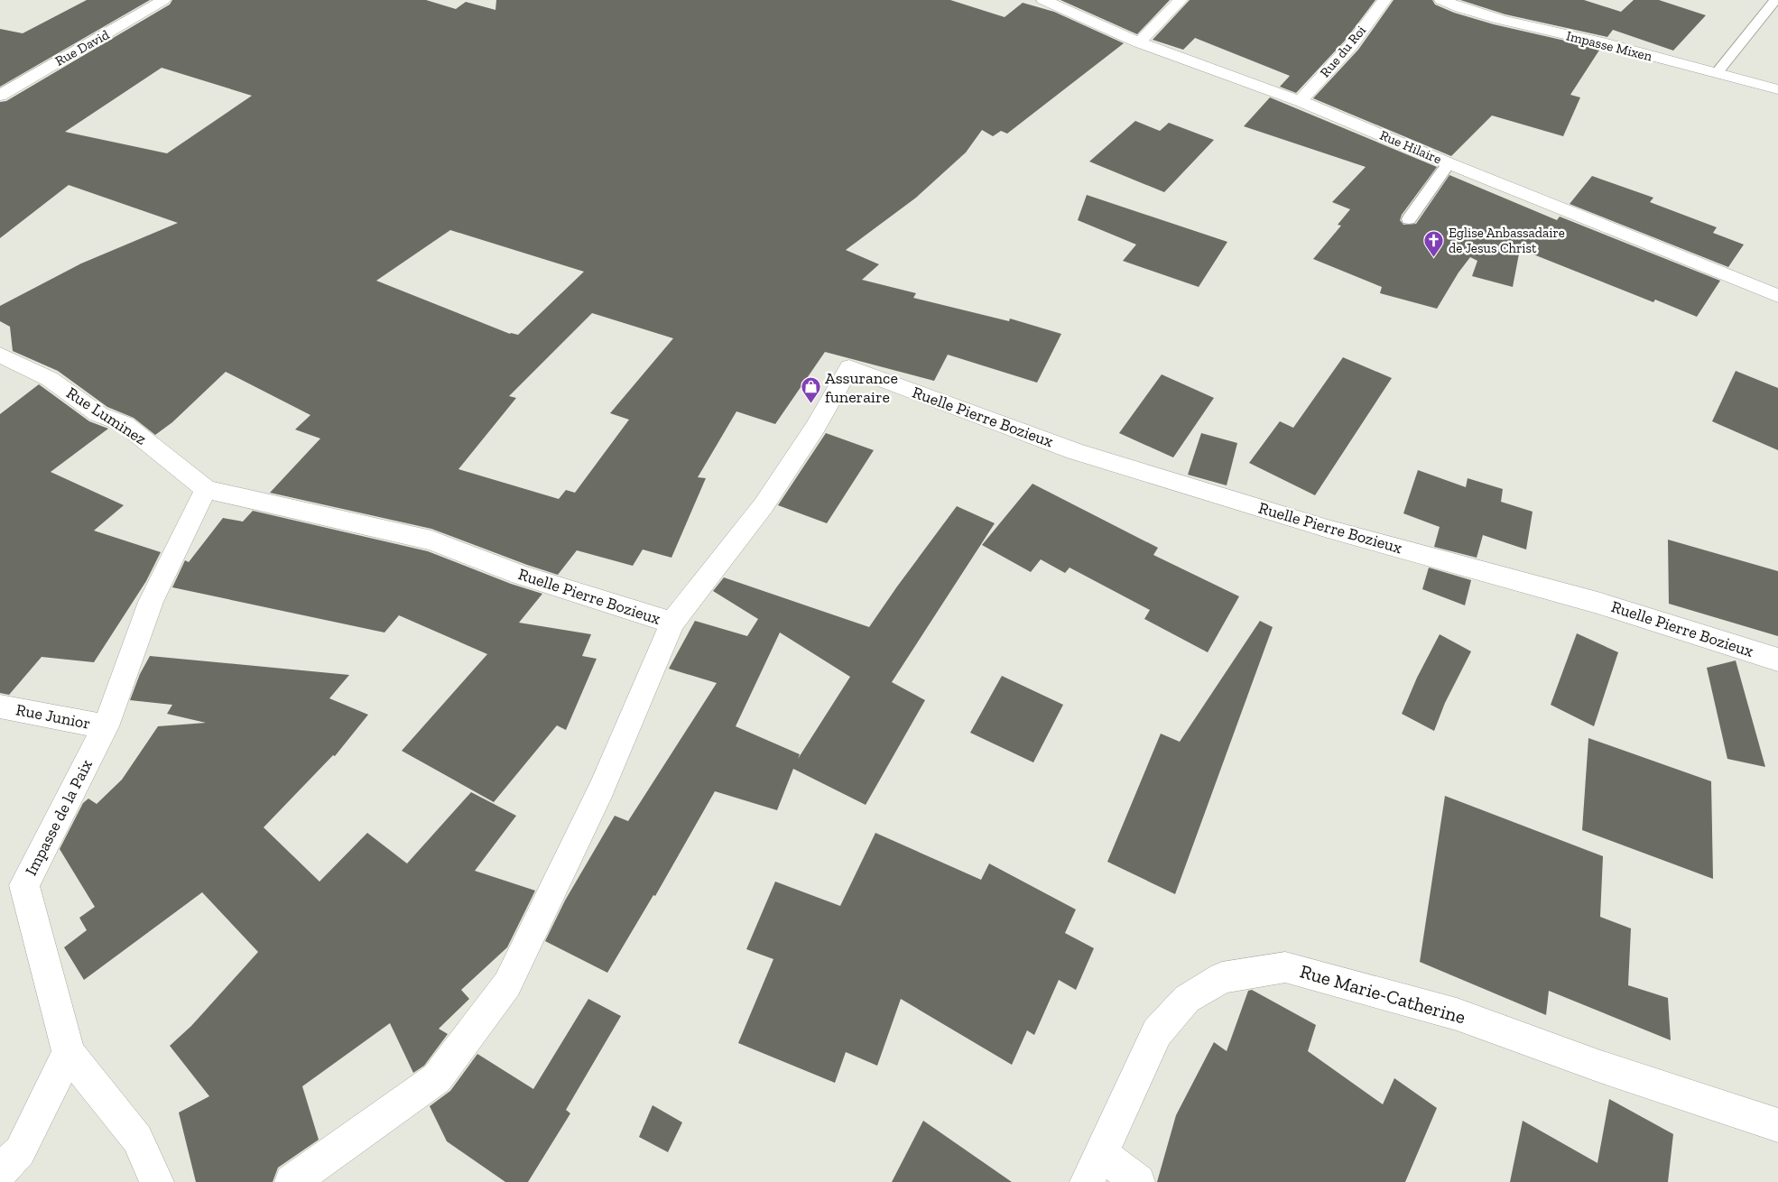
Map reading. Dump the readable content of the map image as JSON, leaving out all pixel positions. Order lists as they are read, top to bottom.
{
  "streets": {
    "street": [
      "Impasse Mixen",
      "Rue David",
      "Rue du Roi",
      "Rue Hilaire",
      "Rue Luminez",
      "Ruelle Pierre Bozieux",
      "Rue Junior",
      "Impasse de la Paix",
      "Rue Marie-Catherine"
    ]
  },
  "crossings": [
    ["Rue du Roi", "Rue Hilaire"],
    ["Rue Luminez", "Ruelle Pierre Bozieux"],
    ["Rue Luminez", "Impasse de la Paix"],
    ["Ruelle Pierre Bozieux", "Impasse de la Paix"],
    ["Rue Junior", "Impasse de la Paix"]
  ],
  "places": {
    "church": ["Eglise Anbassadaire de Jesus Christ"],
    "shop": ["Assurance funeraire"]
  }
}
